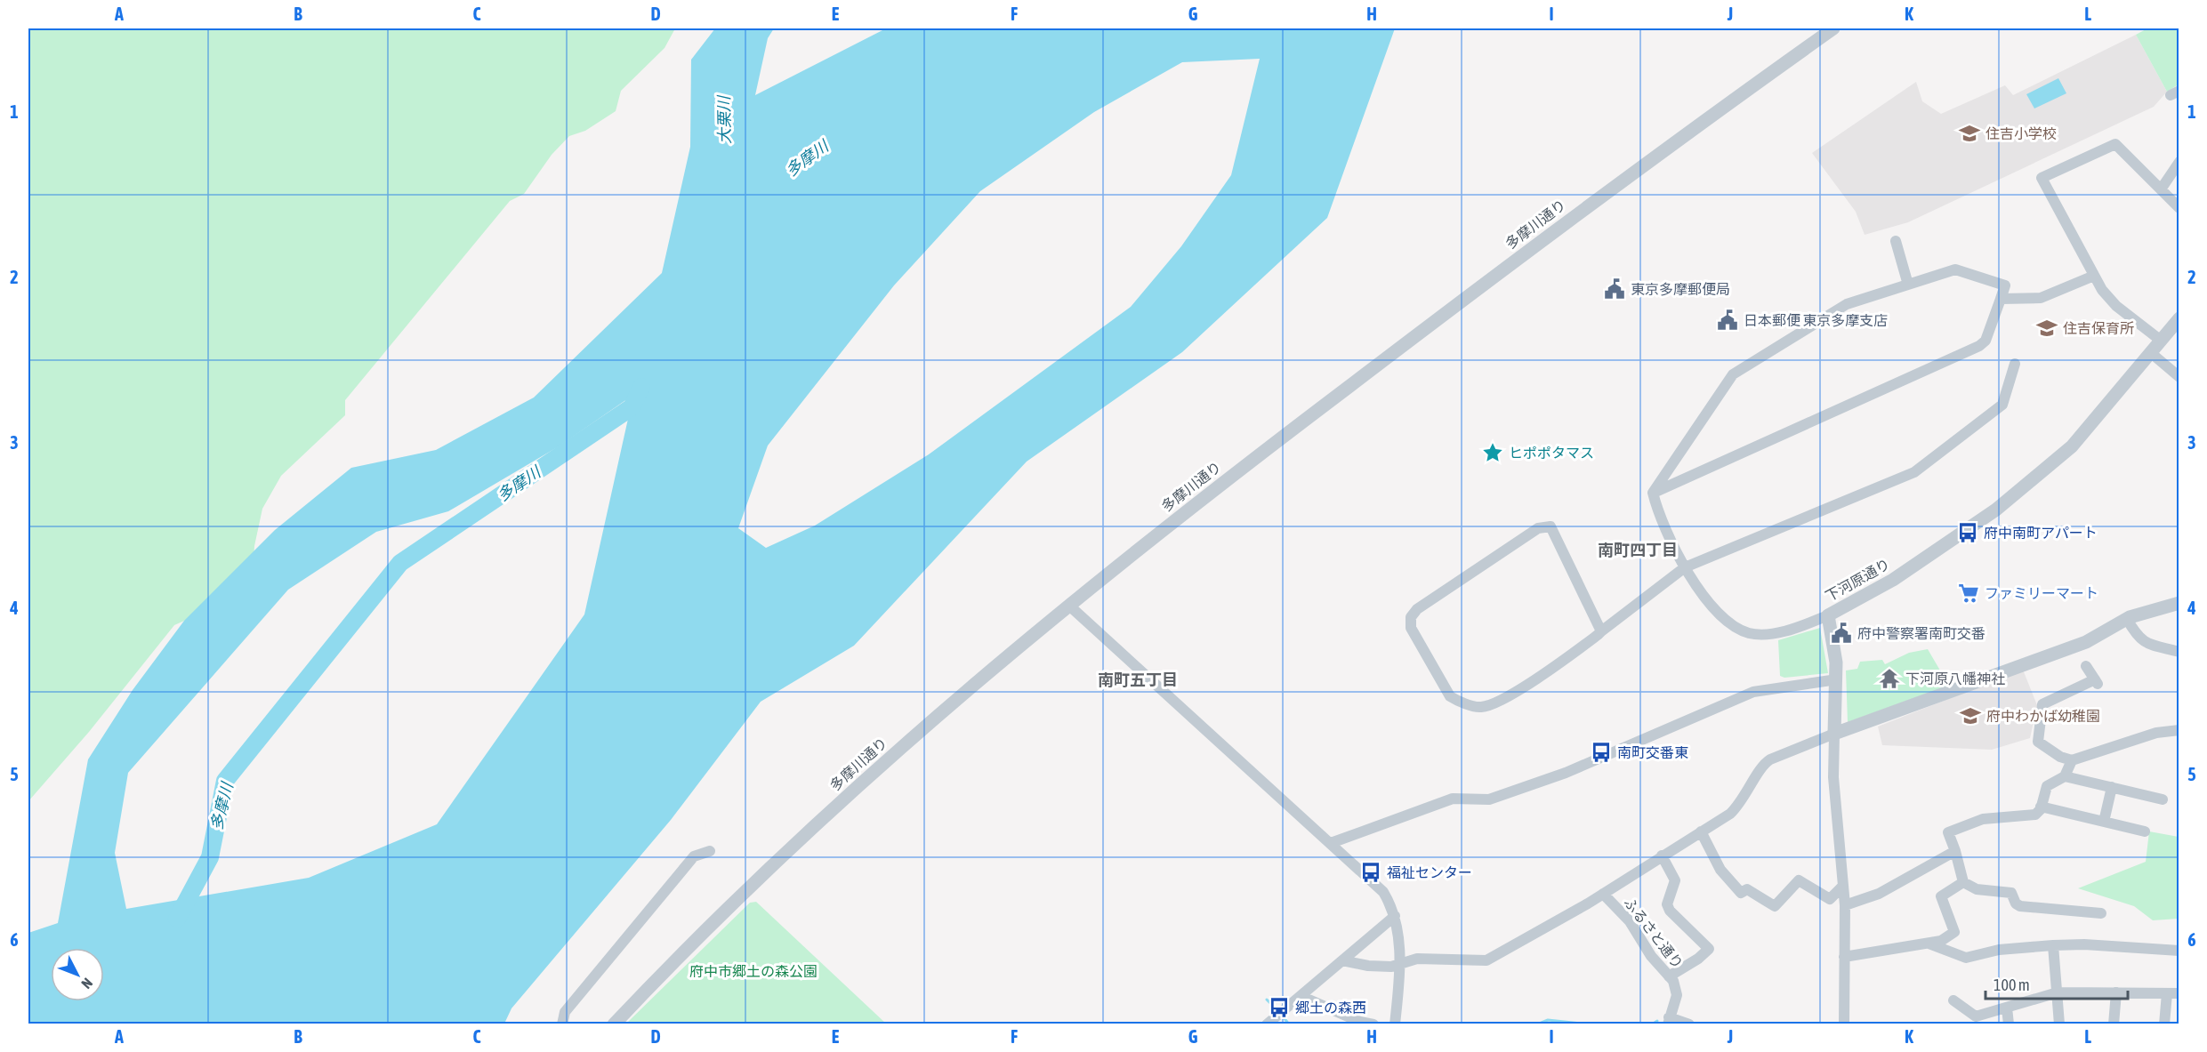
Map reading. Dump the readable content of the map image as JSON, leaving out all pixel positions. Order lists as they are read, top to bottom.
{
  "streets": {
    "street": ["多摩川通り", "下河原通り", "ふるさと通り"]
  },
  "districts": ["南町四丁目", "南町五丁目"],
  "water": ["大栗川", "多摩川"],
  "parks": ["府中市郷土の森公園"],
  "places": {
    "school or university": ["住吉小学校", "住吉保育所", "府中わかば幼稚園"],
    "public building": ["東京多摩郵便局", "日本郵便 東京多摩支店", "府中警察署南町交番"],
    "place": ["ヒポポタマス"],
    "bus stop": [
      "府中南町アパート",
      "南町交番東",
      "福祉センター",
      "郷土の森西"
    ],
    "supermarket": ["ファミリーマート"],
    "temple": ["下河原八幡神社"]
  },
  "scale_bar": "100 m",
  "north": "bottom right",
  "grid": {
    "columns": [
      "A",
      "B",
      "C",
      "D",
      "E",
      "F",
      "G",
      "H",
      "I",
      "J",
      "K",
      "L"
    ],
    "rows": [
      "1",
      "2",
      "3",
      "4",
      "5",
      "6"
    ]
  }
}
